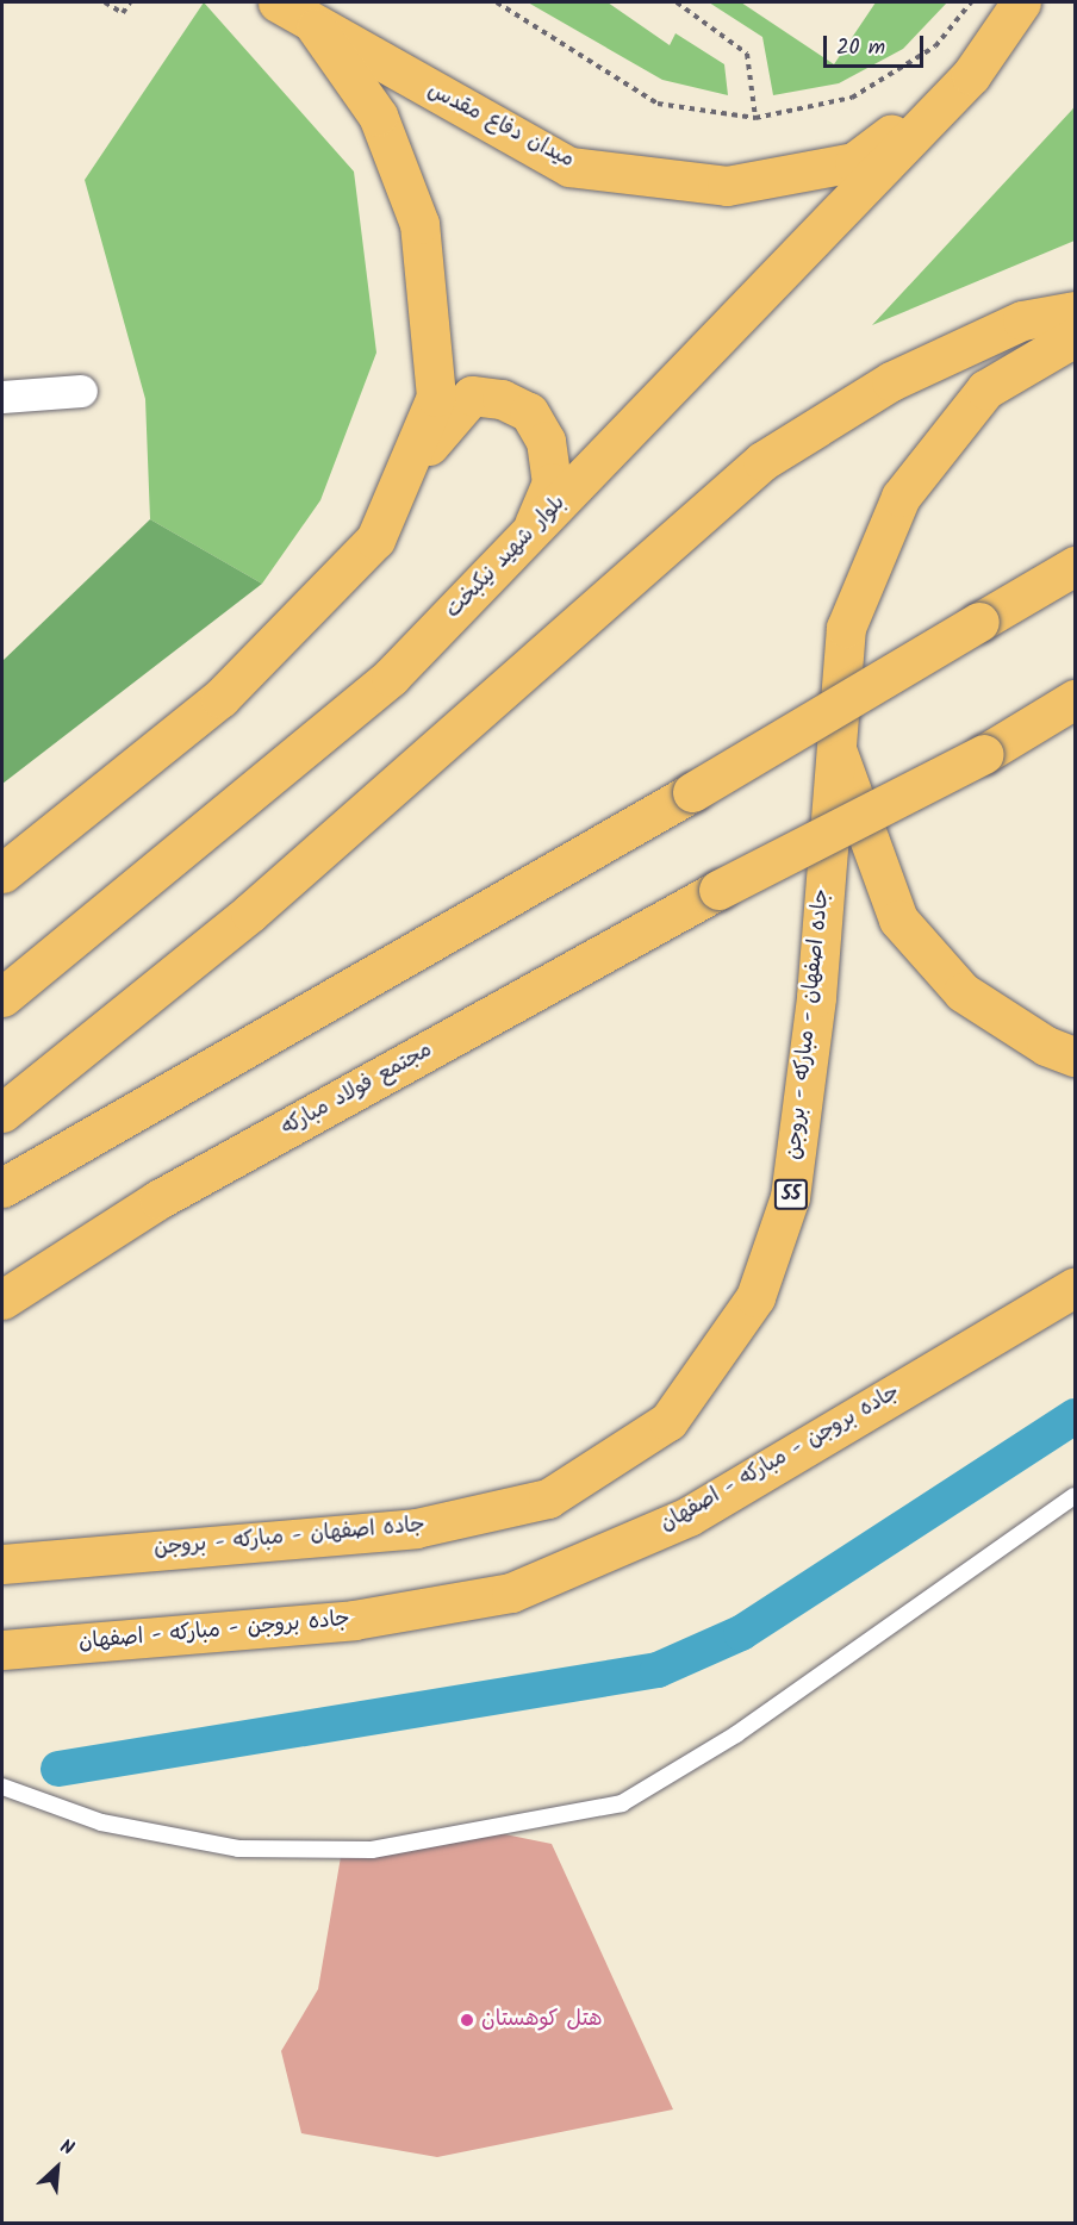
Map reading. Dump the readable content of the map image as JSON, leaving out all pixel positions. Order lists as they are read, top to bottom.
{
  "streets": {
    "main road": [
      "میدان دفاع مقدس",
      "بلوار شهید نیکبخت",
      "جاده اصفهان - مبارکه - بروجن",
      "مجتمع فولاد مبارکه",
      "55",
      "جاده بروجن - مبارکه - اصفهان"
    ]
  },
  "crossings": [
    ["میدان دفاع مقدس", "بلوار شهید نیکبخت"]
  ],
  "places": ["هتل کوهستان"],
  "scale_bar": "20 m",
  "north": "top right"
}
